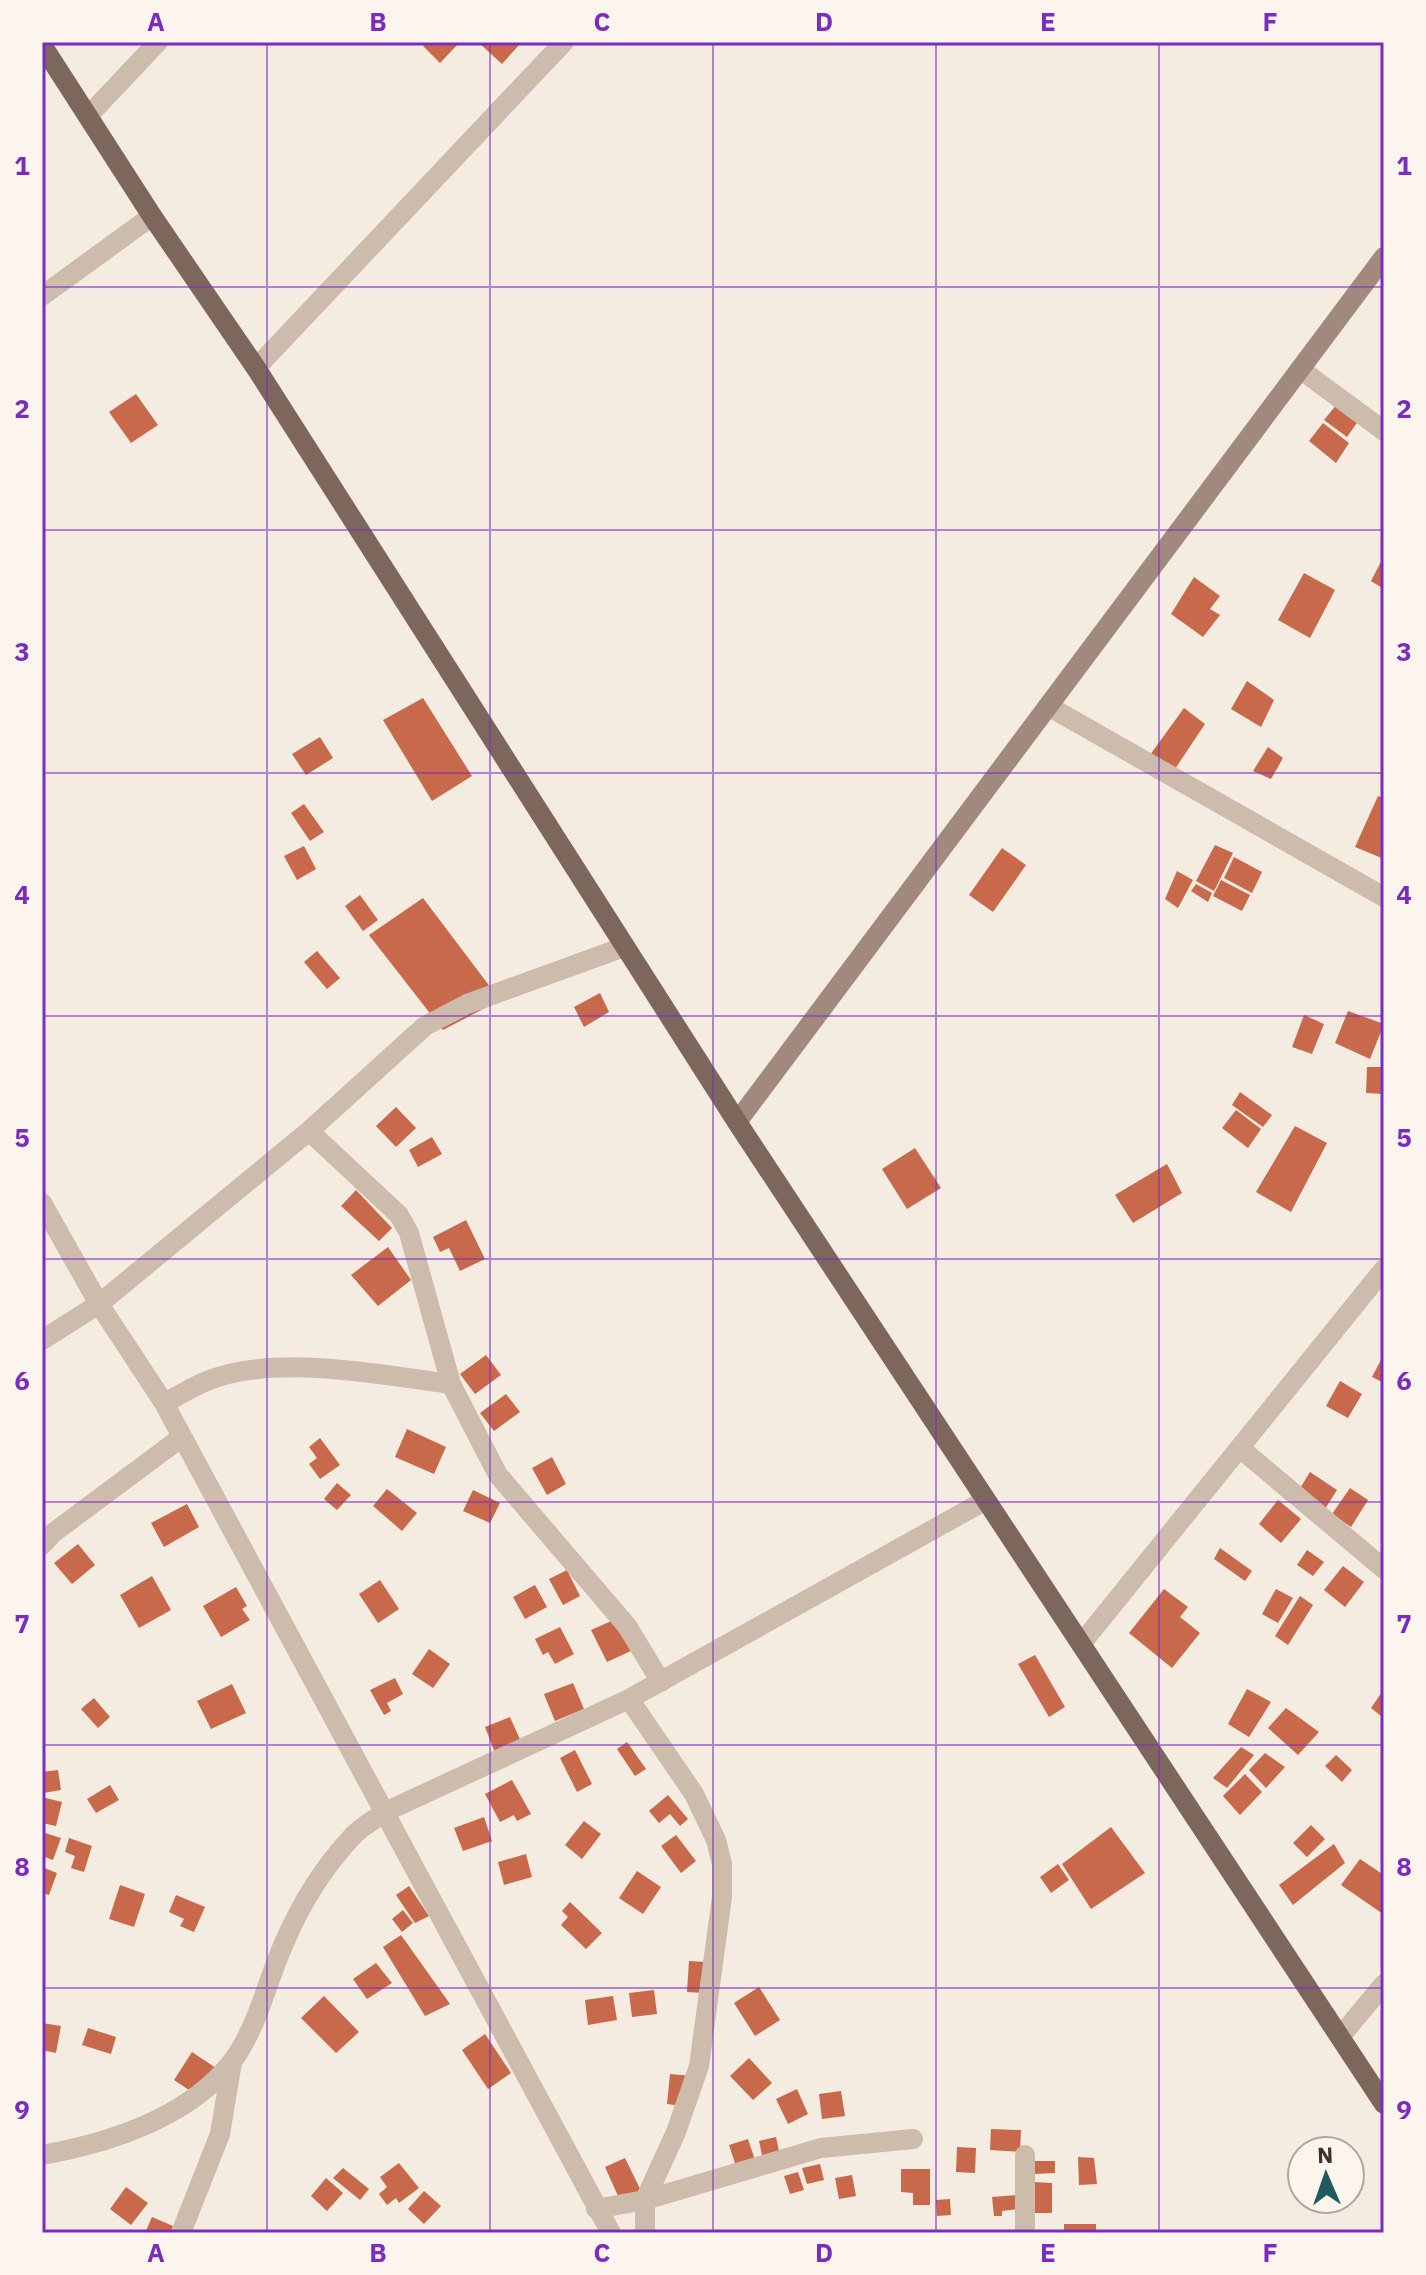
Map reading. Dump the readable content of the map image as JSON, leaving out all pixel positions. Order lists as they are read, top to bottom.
{
  "north": "top",
  "grid": {
    "columns": [
      "A",
      "B",
      "C",
      "D",
      "E",
      "F"
    ],
    "rows": [
      "1",
      "2",
      "3",
      "4",
      "5",
      "6",
      "7",
      "8",
      "9"
    ]
  }
}
